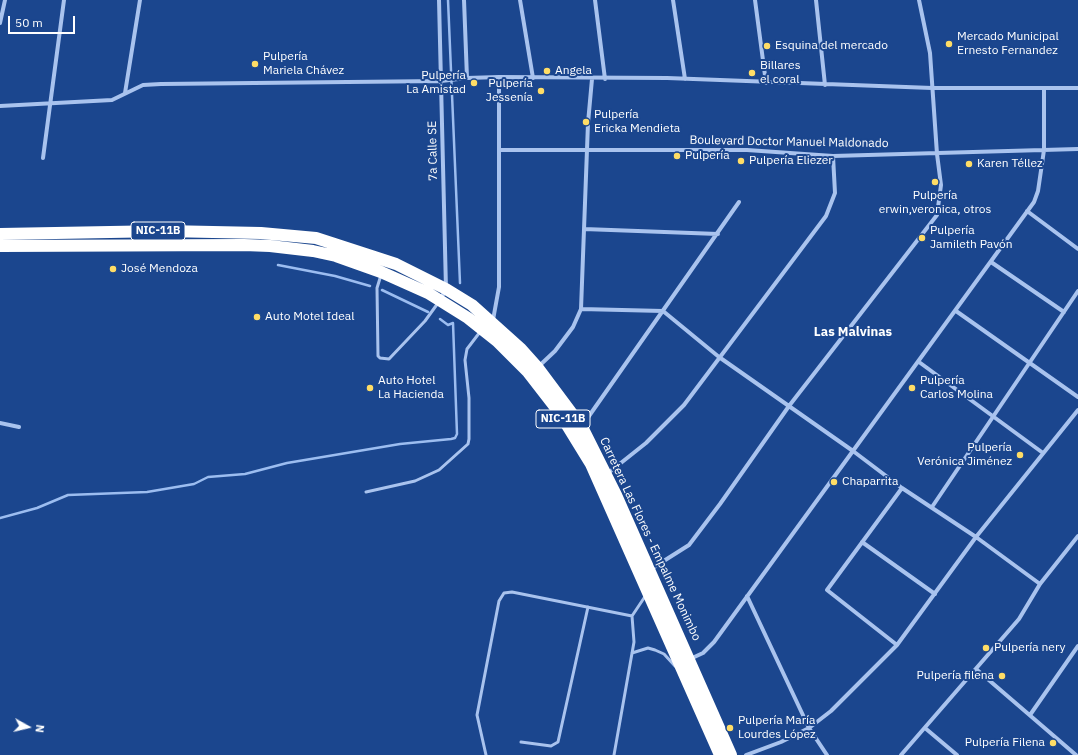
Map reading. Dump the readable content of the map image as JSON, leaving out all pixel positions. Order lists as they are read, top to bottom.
{
  "streets": {
    "highway": ["NIC-11B", "Carretera Las Flores - Empalme Monimbo"],
    "street": ["Boulevard Doctor Manuel Maldonado", "7a Calle SE"]
  },
  "crossings": [
    ["7a Calle SE", "Carretera Las Flores - Empalme Monimbo"]
  ],
  "districts": ["Las Malvinas"],
  "places": [
    "Mercado Municipal Ernesto Fernandez",
    "Esquina del mercado",
    "Pulpería Mariela Chávez",
    "Angela",
    "Billares el coral",
    "Pulpería La Amistad",
    "Pulpería Jessenía",
    "Pulpería Ericka Mendieta",
    "Pulpería",
    "Pulpería Eliezer",
    "Karen Téllez",
    "Pulpería erwin,veronica, otros",
    "Pulpería Jamileth Pavón",
    "José Mendoza",
    "Auto Motel Ideal",
    "Auto Hotel La Hacienda",
    "Pulpería Carlos Molina",
    "Pulpería Verónica Jiménez",
    "Chaparrita",
    "Pulpería nery",
    "Pulpería filena",
    "Pulpería María Lourdes López",
    "Pulpería Filena"
  ],
  "scale_bar": "50 m",
  "north": "right"
}
